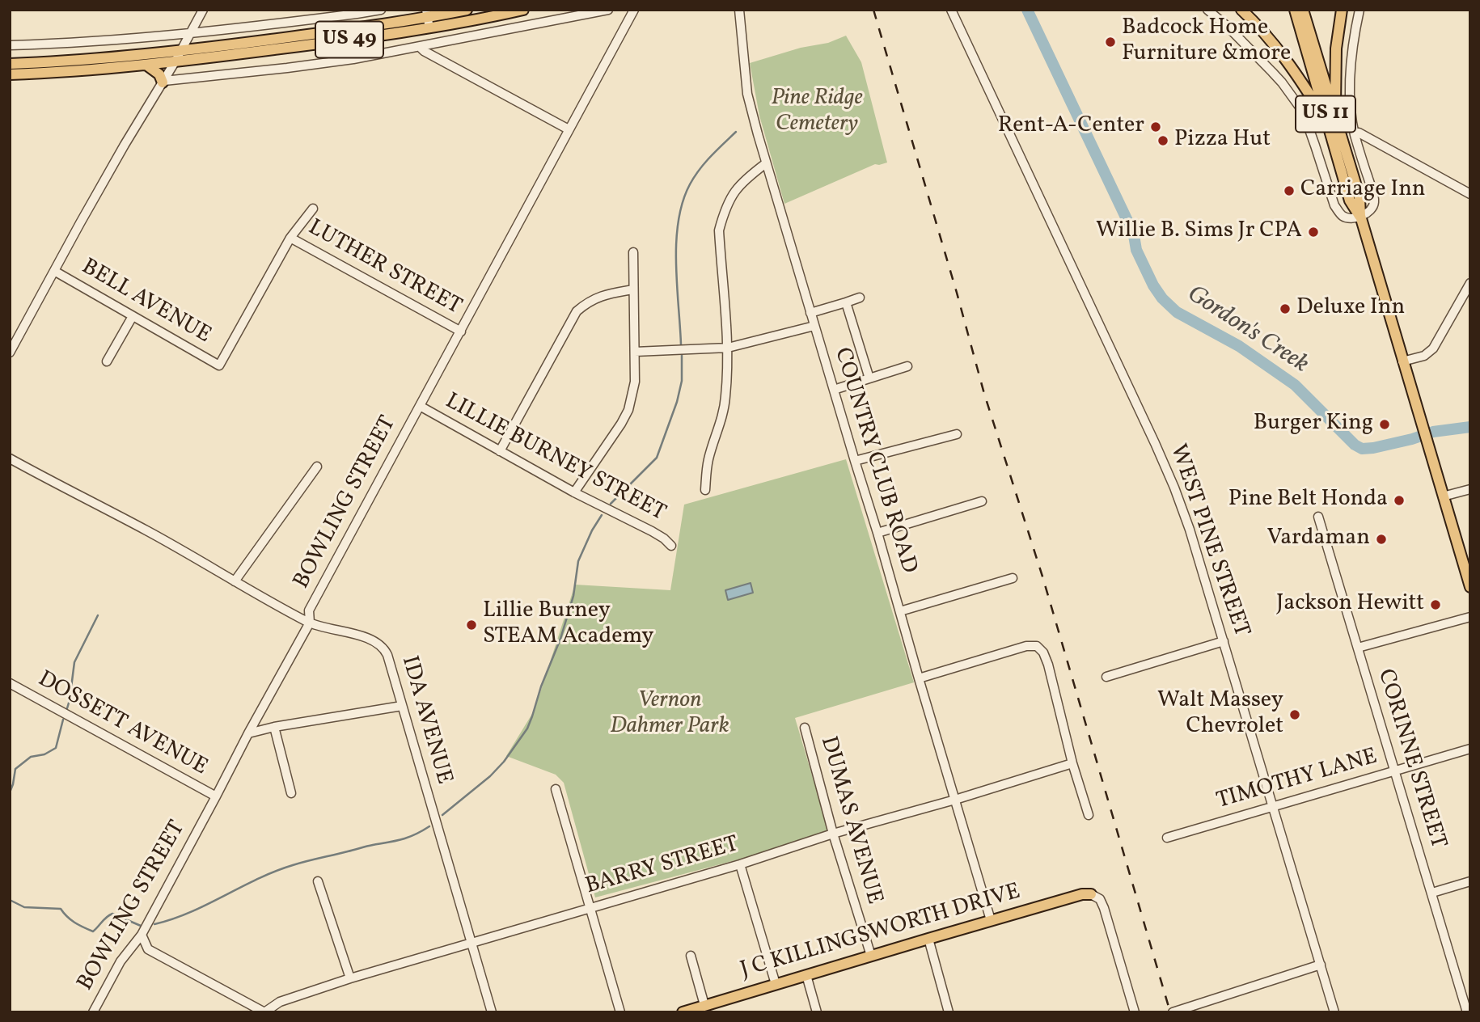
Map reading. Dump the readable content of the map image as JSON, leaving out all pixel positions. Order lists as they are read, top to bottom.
{
  "streets": {
    "main road": ["US 49", "US 11", "J C KILLINGSWORTH DRIVE"],
    "street": [
      "LUTHER STREET",
      "BELL AVENUE",
      "LILLIE BURNEY STREET",
      "COUNTRY CLUB ROAD",
      "BOWLING STREET",
      "WEST PINE STREET",
      "IDA AVENUE",
      "DOSSETT AVENUE",
      "CORINNE STREET",
      "TIMOTHY LANE",
      "DUMAS AVENUE",
      "BARRY STREET"
    ]
  },
  "crossings": [
    ["LUTHER STREET", "BELL AVENUE"],
    ["LUTHER STREET", "BOWLING STREET"],
    ["LILLIE BURNEY STREET", "BOWLING STREET"],
    ["COUNTRY CLUB ROAD", "BARRY STREET"],
    ["COUNTRY CLUB ROAD", "J C KILLINGSWORTH DRIVE"],
    ["BOWLING STREET", "IDA AVENUE"],
    ["BOWLING STREET", "DOSSETT AVENUE"],
    ["WEST PINE STREET", "TIMOTHY LANE"],
    ["IDA AVENUE", "BARRY STREET"],
    ["CORINNE STREET", "TIMOTHY LANE"],
    ["DUMAS AVENUE", "BARRY STREET"],
    ["DUMAS AVENUE", "J C KILLINGSWORTH DRIVE"]
  ],
  "water": ["Gordon's Creek"],
  "parks": ["Pine Ridge Cemetery", "Vernon Dahmer Park"],
  "places": [
    "Badcock Home Furniture &more",
    "Rent-A-Center",
    "Pizza Hut",
    "Carriage Inn",
    "Willie B. Sims Jr CPA",
    "Deluxe Inn",
    "Burger King",
    "Pine Belt Honda",
    "Vardaman",
    "Jackson Hewitt",
    "Lillie Burney STEAM Academy",
    "Walt Massey Chevrolet"
  ]
}
